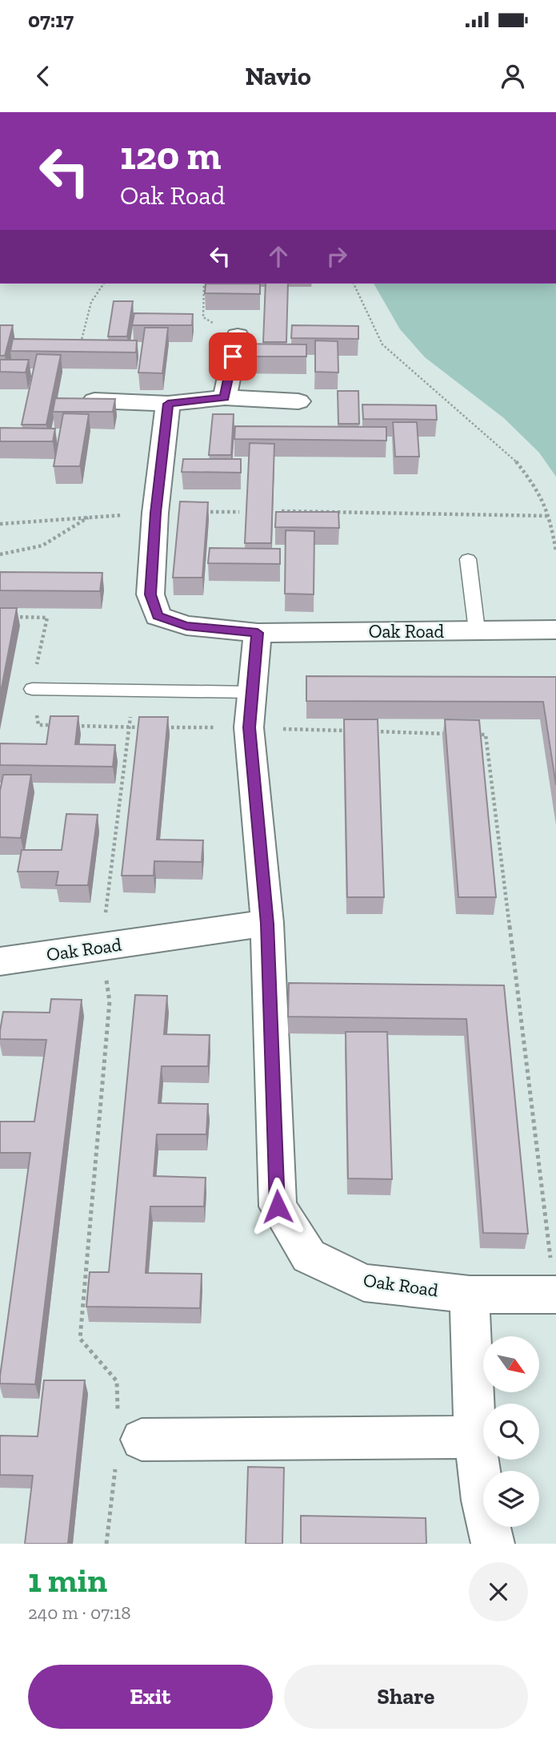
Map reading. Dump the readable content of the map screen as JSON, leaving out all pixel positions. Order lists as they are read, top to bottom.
{
  "streets": {
    "street": ["Oak Road"]
  },
  "north": "bottom right",
  "page": {
    "status": "07:17",
    "header": "Navio",
    "turn": ["120 m", "Oak Road"],
    "heading": ["1 min", "240 m · 07:18"],
    "buttons": ["Exit", "Share"]
  }
}
